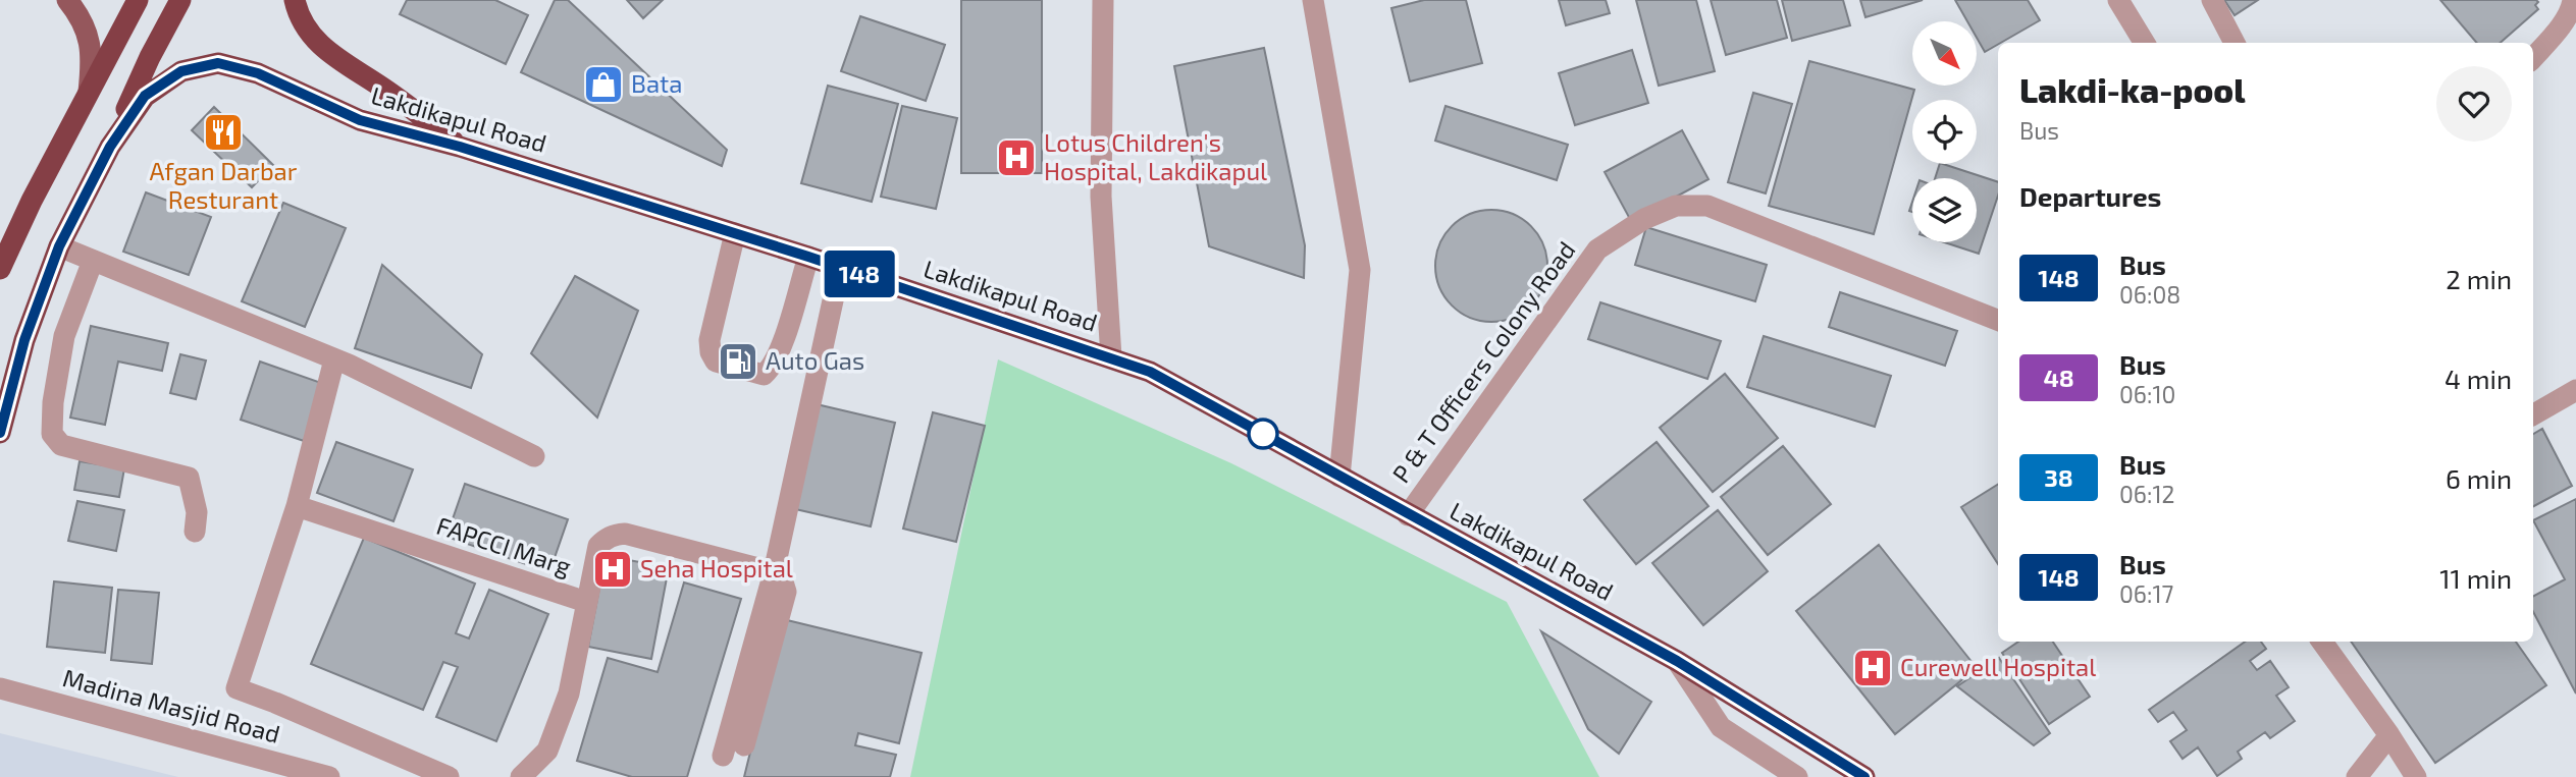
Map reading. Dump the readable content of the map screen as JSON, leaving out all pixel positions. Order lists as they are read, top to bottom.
{
  "streets": {
    "highway": ["Lakdikapul Road"],
    "street": ["P & T Officers Colony Road", "FAPCCI Marg", "Madina Masjid Road"]
  },
  "crossings": [
    ["Lakdikapul Road", "P & T Officers Colony Road"]
  ],
  "places": {
    "shop": ["Bata"],
    "restaurant": ["Afgan Darbar Resturant"],
    "hospital": ["Lotus Children's Hospital, Lakdikapul", "Seha Hospital", "Curewell Hospital"],
    "fuel station": ["Auto Gas"]
  },
  "lines": ["bus line 148"],
  "north": "bottom right",
  "page": {
    "on_map": "148",
    "heading": [
      ["Lakdi-ka-pool", "Bus"],
      "Departures"
    ],
    "list": [
      {
        "mark": "148",
        "name": "Bus",
        "note": "06:08",
        "value": "2 min"
      },
      {
        "mark": "48",
        "name": "Bus",
        "note": "06:10",
        "value": "4 min"
      },
      {
        "mark": "38",
        "name": "Bus",
        "note": "06:12",
        "value": "6 min"
      },
      {
        "mark": "148",
        "name": "Bus",
        "note": "06:17",
        "value": "11 min"
      }
    ]
  }
}
